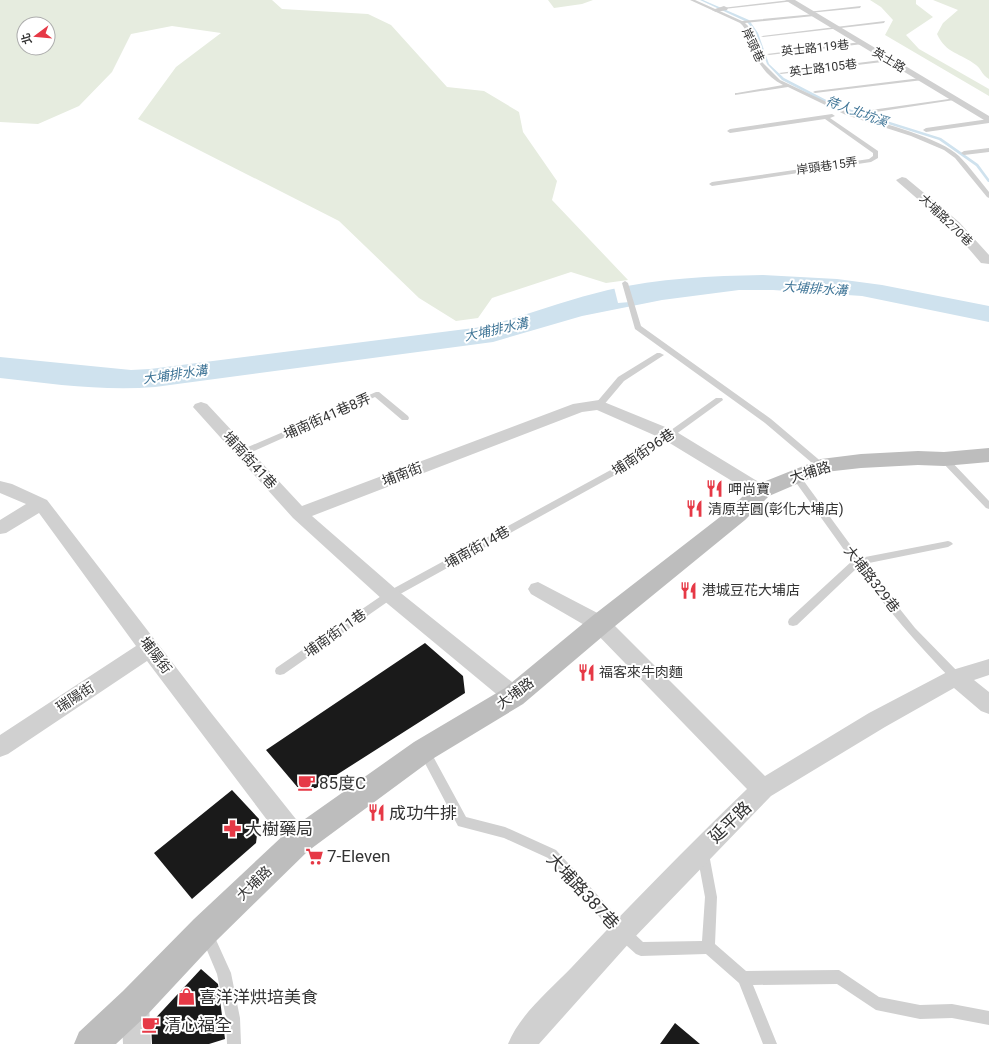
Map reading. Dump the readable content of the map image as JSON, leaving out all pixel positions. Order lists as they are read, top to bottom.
{
  "streets": {
    "main road": ["大埔路"],
    "street": [
      "英士路",
      "大埔路270巷",
      "埔南街41巷",
      "埔南街",
      "埔陽街",
      "瑞陽街",
      "延平路"
    ],
    "lane": [
      "岸頭巷",
      "英士路119巷",
      "英士路105巷",
      "岸頭巷15弄",
      "埔南街41巷8弄",
      "埔南街96巷",
      "埔南街14巷",
      "大埔路329巷",
      "埔南街11巷",
      "大埔路387巷"
    ]
  },
  "crossings": [
    ["英士路119巷", "英士路"],
    ["英士路", "英士路105巷"],
    ["埔南街41巷8弄", "埔南街41巷"],
    ["埔南街96巷", "埔南街"],
    ["埔南街96巷", "埔南街14巷"],
    ["埔南街41巷", "埔南街"],
    ["大埔路", "埔南街"],
    ["大埔路", "大埔路329巷"],
    ["大埔路", "埔陽街"],
    ["大埔路", "大埔路387巷"],
    ["埔南街14巷", "埔南街11巷"],
    ["大埔路329巷", "延平路"],
    ["埔陽街", "瑞陽街"],
    ["延平路", "大埔路387巷"]
  ],
  "water": ["待人北坑溪", "大埔排水溝"],
  "places": {
    "restaurant": [
      "呷尚寶",
      "清原芋圓(彰化大埔店)",
      "港城豆花大埔店",
      "福客來牛肉麵",
      "成功牛排"
    ],
    "cafe": ["85度C", "清心福全"],
    "pharmacy": ["大樹藥局"],
    "supermarket": ["7-Eleven"],
    "shop": ["喜洋洋烘培美食"]
  },
  "north": "left"
}
